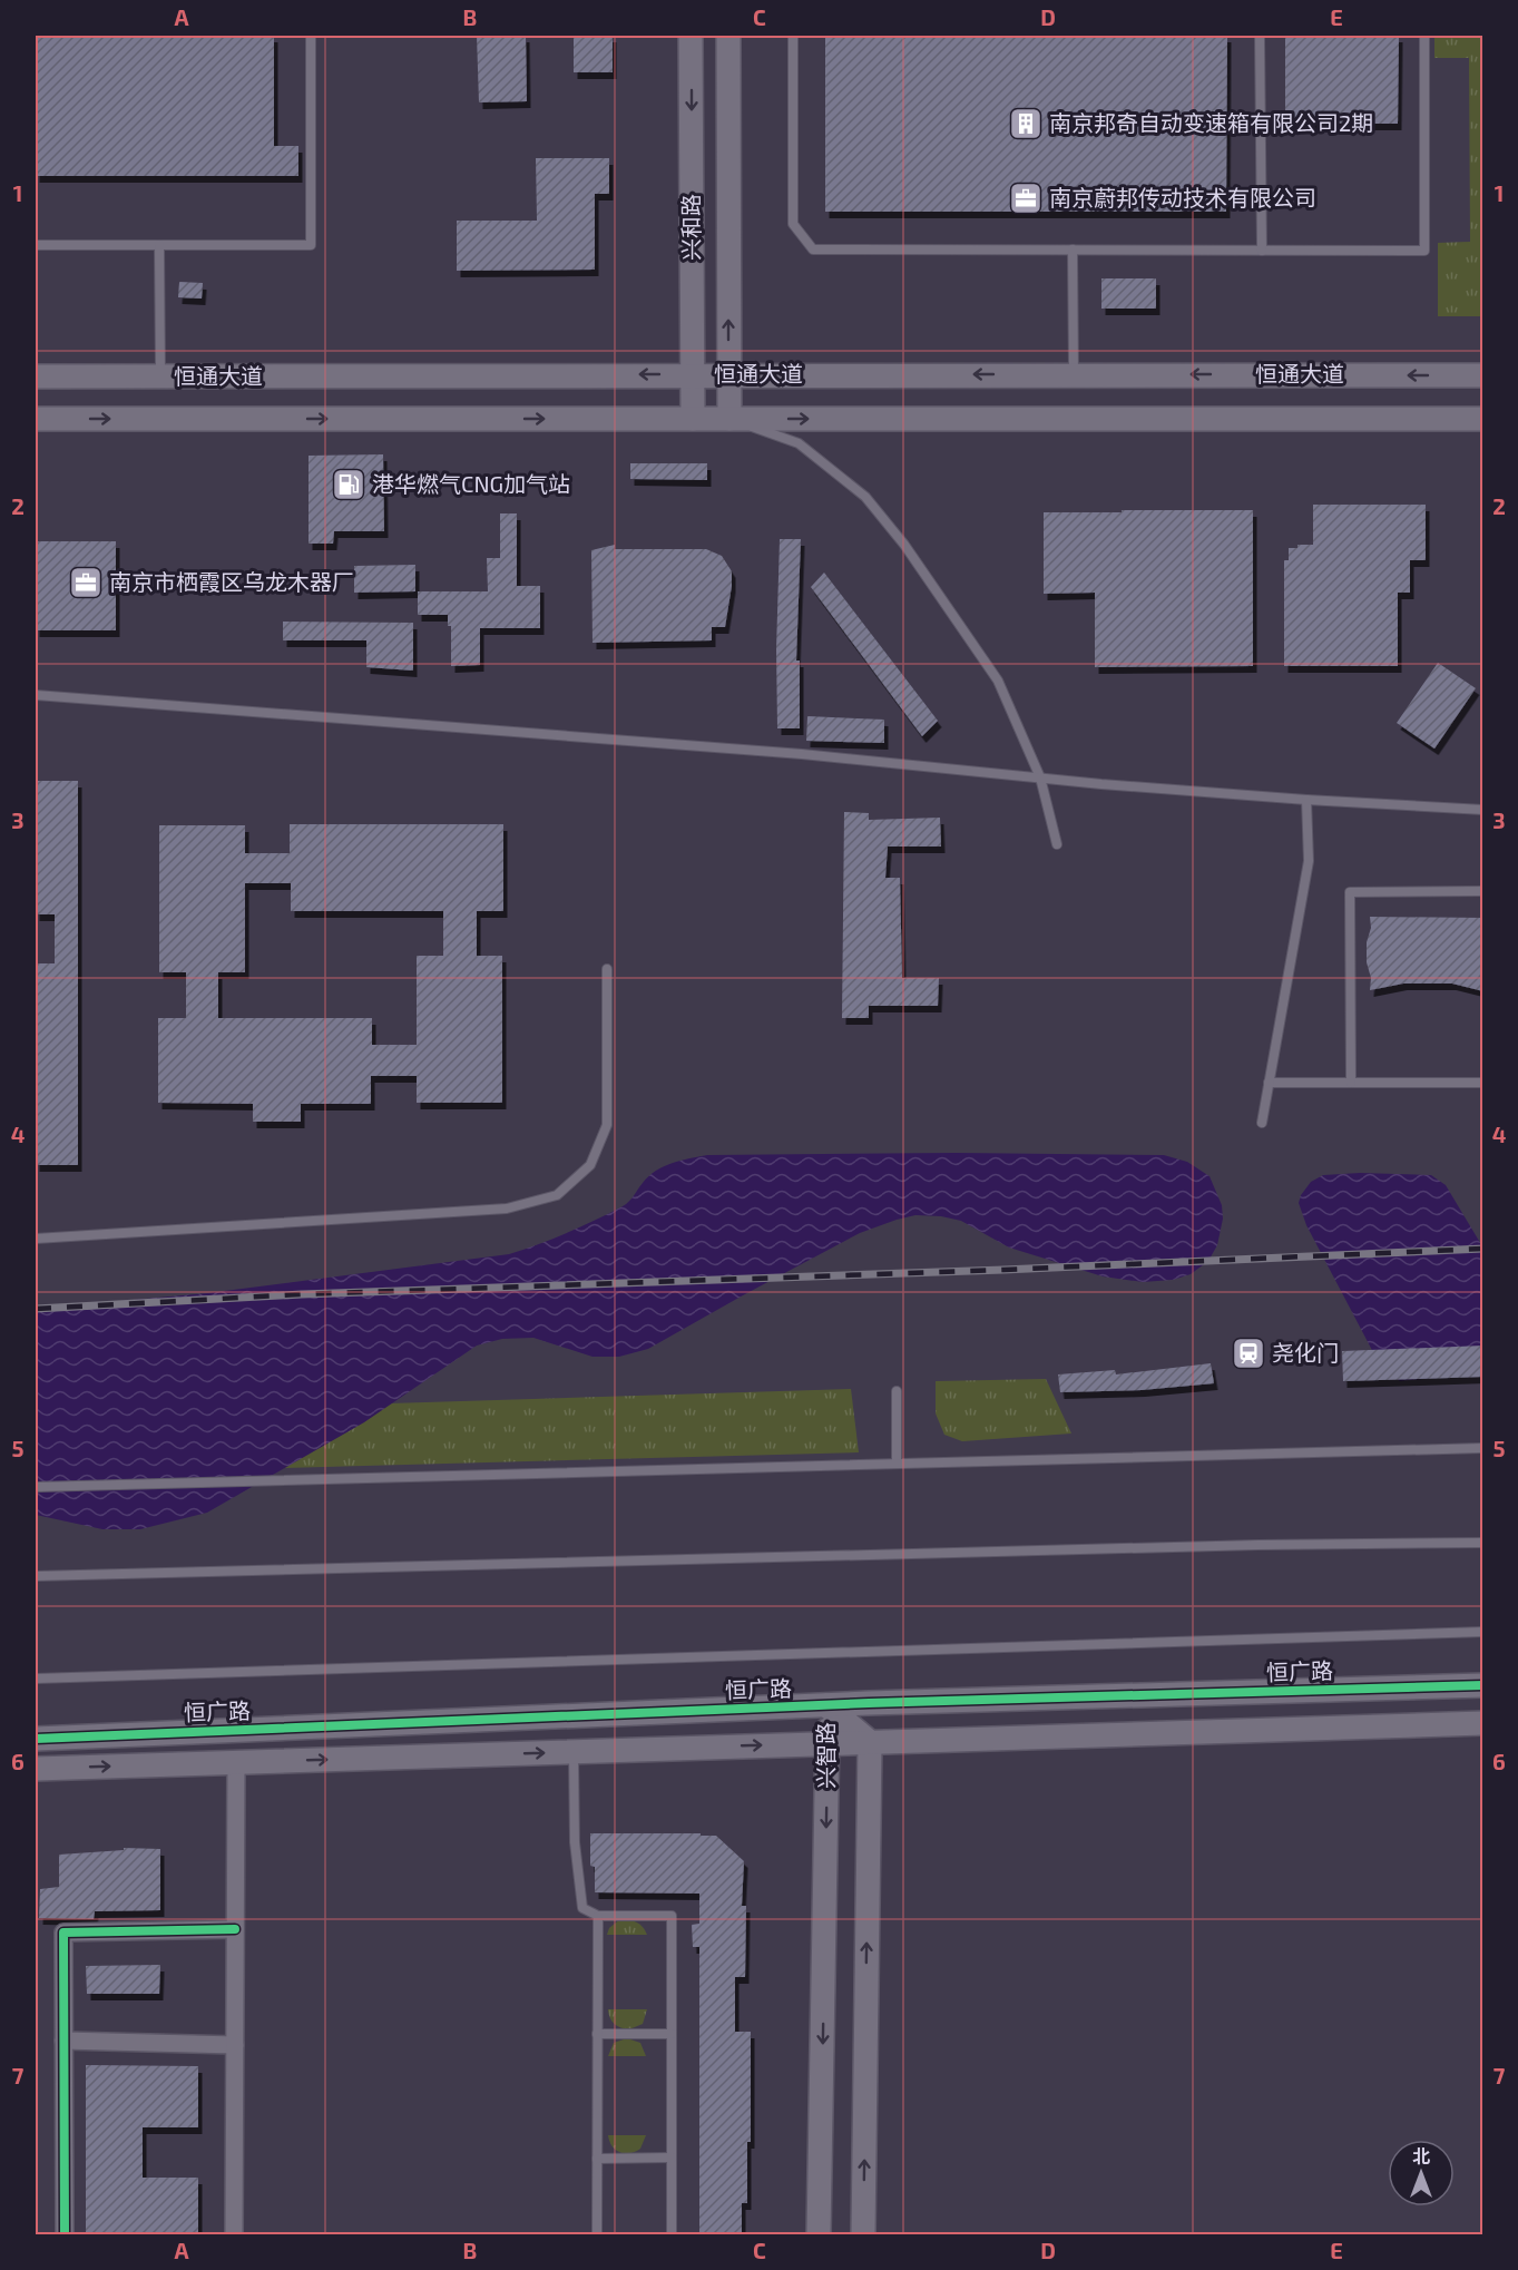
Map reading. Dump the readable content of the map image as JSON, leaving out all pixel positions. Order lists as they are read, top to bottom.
{
  "streets": {
    "main road": [
      "兴和路",
      "恒通大道",
      "恒广路",
      "兴智路"
    ]
  },
  "crossings": [
    ["兴和路", "恒通大道"],
    ["恒广路", "兴智路"]
  ],
  "places": {
    "building": ["南京邦奇自动变速箱有限公司2期"],
    "office": ["南京蔚邦传动技术有限公司", "南京市栖霞区乌龙木器厂"],
    "fuel station": ["港华燃气CNG加气站"],
    "station": ["尧化门"]
  },
  "north": "top",
  "grid": {
    "columns": [
      "A",
      "B",
      "C",
      "D",
      "E"
    ],
    "rows": [
      "1",
      "2",
      "3",
      "4",
      "5",
      "6",
      "7"
    ]
  }
}
